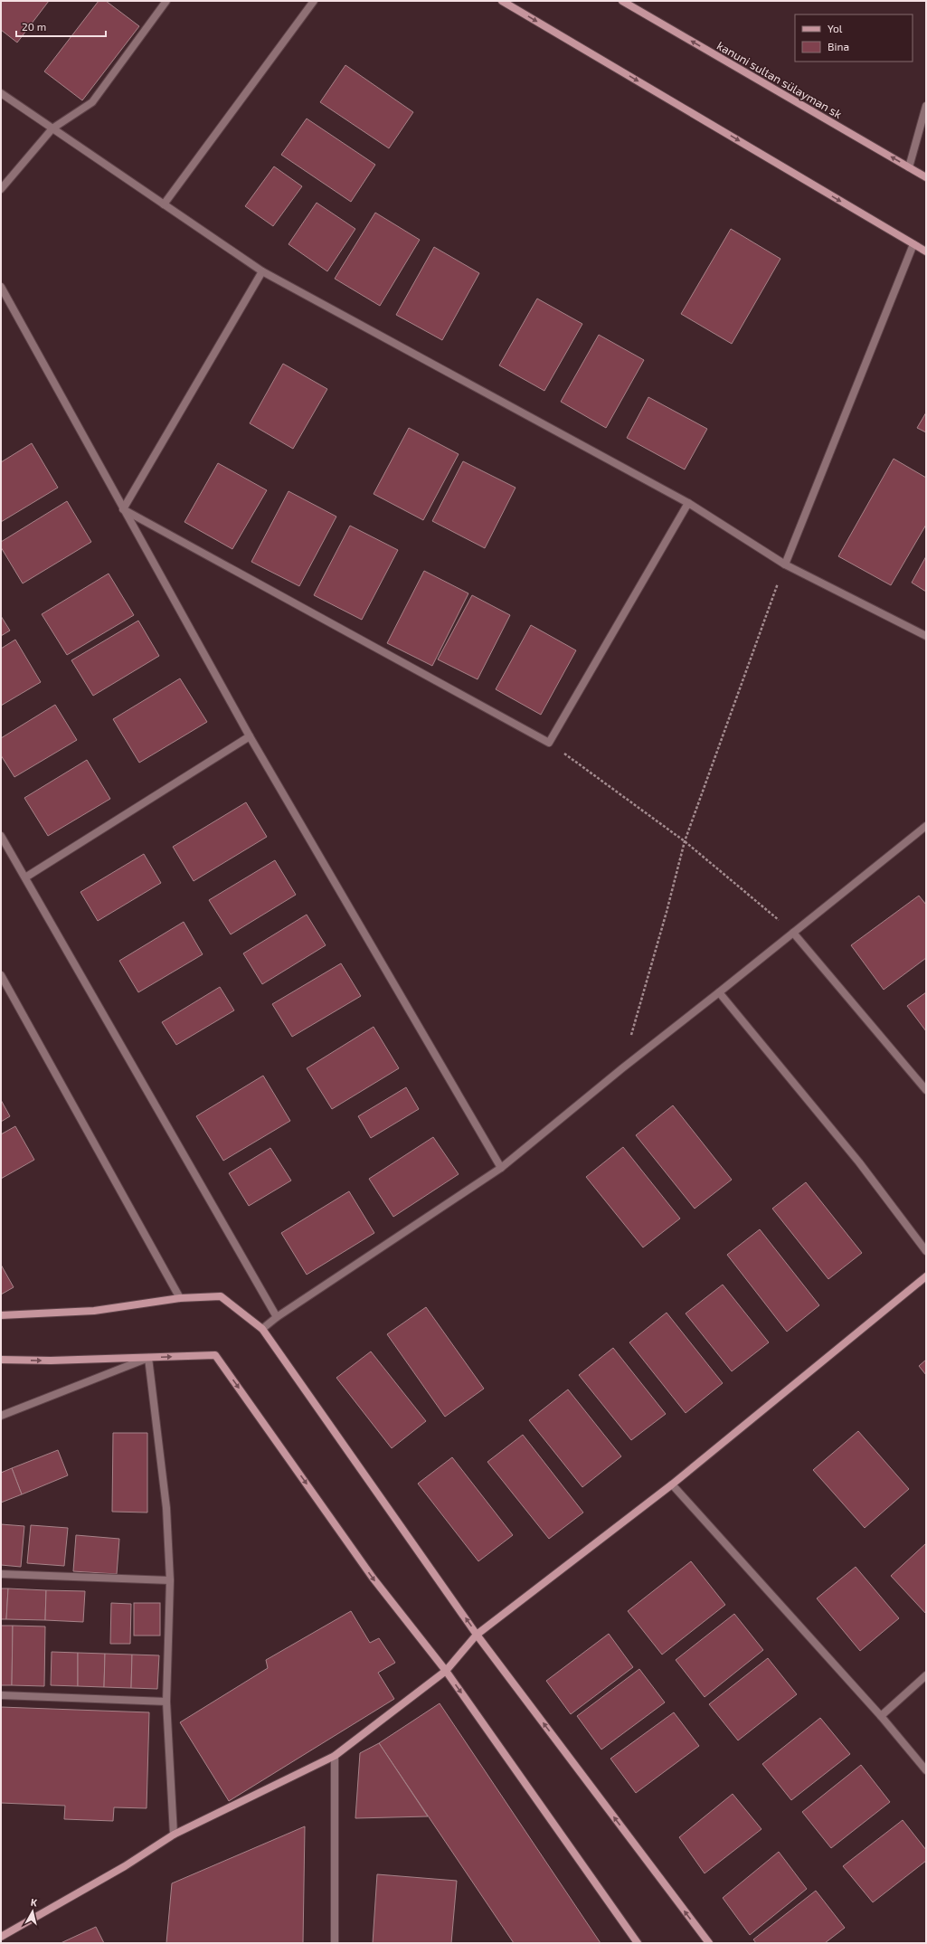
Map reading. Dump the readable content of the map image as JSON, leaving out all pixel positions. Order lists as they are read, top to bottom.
{
  "streets": {
    "street": ["kanuni sultan sülayman sk"]
  },
  "legend": ["Yol", "Bina"],
  "scale_bar": "20 m",
  "north": "top"
}
